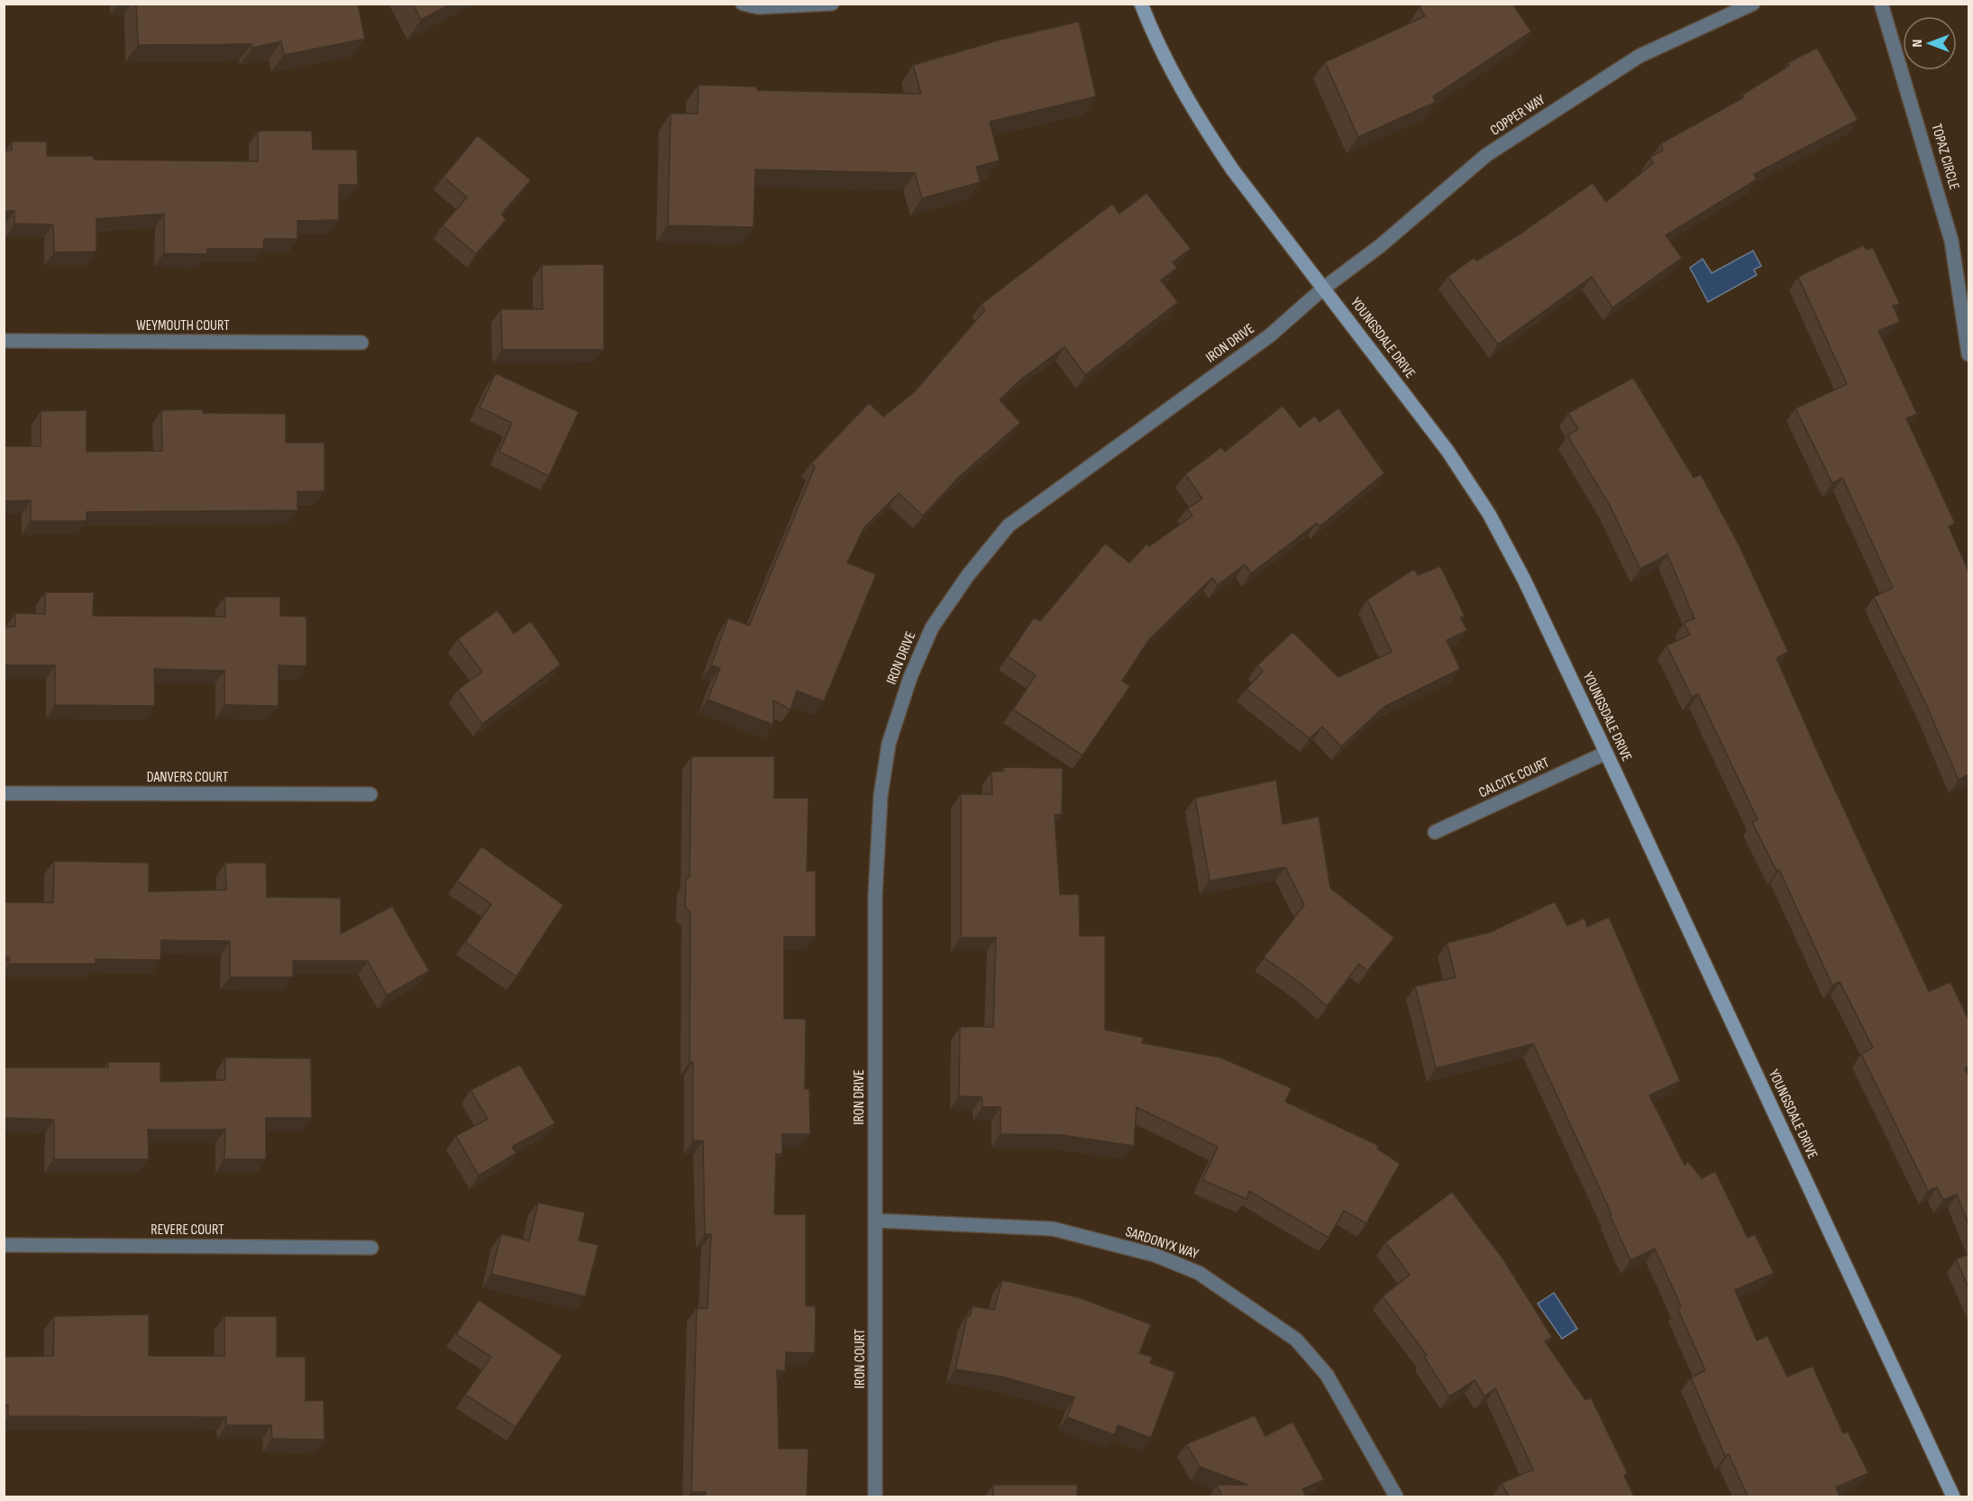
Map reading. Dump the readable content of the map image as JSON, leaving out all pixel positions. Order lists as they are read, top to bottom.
{
  "streets": {
    "street": [
      "COPPER WAY",
      "TOPAZ CIRCLE",
      "WEYMOUTH COURT",
      "YOUNGSDALE DRIVE",
      "IRON DRIVE",
      "DANVERS COURT",
      "CALCITE COURT",
      "REVERE COURT",
      "SARDONYX WAY",
      "IRON COURT"
    ]
  },
  "crossings": [
    ["COPPER WAY", "YOUNGSDALE DRIVE"],
    ["COPPER WAY", "IRON DRIVE"],
    ["YOUNGSDALE DRIVE", "IRON DRIVE"],
    ["YOUNGSDALE DRIVE", "CALCITE COURT"],
    ["IRON DRIVE", "SARDONYX WAY"],
    ["IRON DRIVE", "IRON COURT"],
    ["SARDONYX WAY", "IRON COURT"]
  ],
  "north": "left"
}
